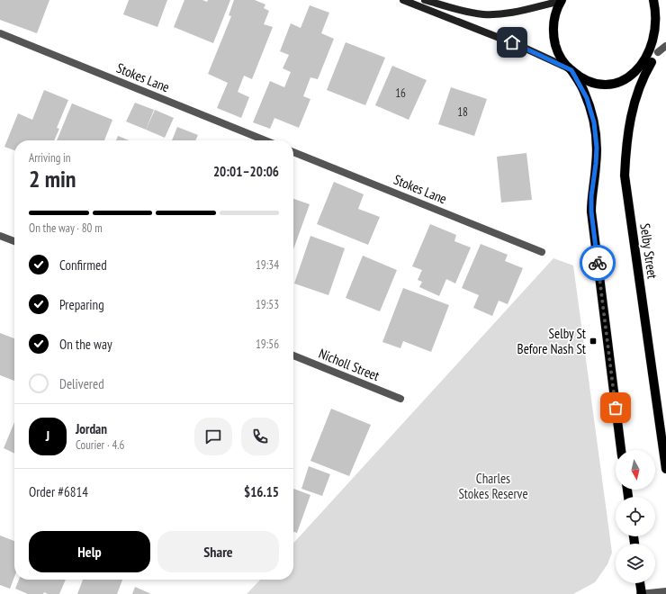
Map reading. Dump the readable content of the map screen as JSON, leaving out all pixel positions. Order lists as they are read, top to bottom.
{
  "streets": {
    "main road": ["Selby Street"],
    "street": ["Stokes Lane", "Nicholl Street"]
  },
  "parks": ["Charles Stokes Reserve"],
  "places": {
    "transit": ["Selby St Before Nash St"]
  },
  "house_numbers": ["16", "18"],
  "north": "bottom",
  "page": {
    "heading": ["2 min", "Arriving in", "20:01–20:06"],
    "panel": [
      "Jordan",
      "Courier · 4.6",
      "Order #6814",
      "$16.15"
    ],
    "bar": "On the way · 80 m",
    "list": [
      ["Confirmed", "19:34"],
      ["Preparing", "19:53"],
      ["On the way", "19:56"],
      "Delivered"
    ],
    "round": "J",
    "buttons": ["Help", "Share"]
  }
}
